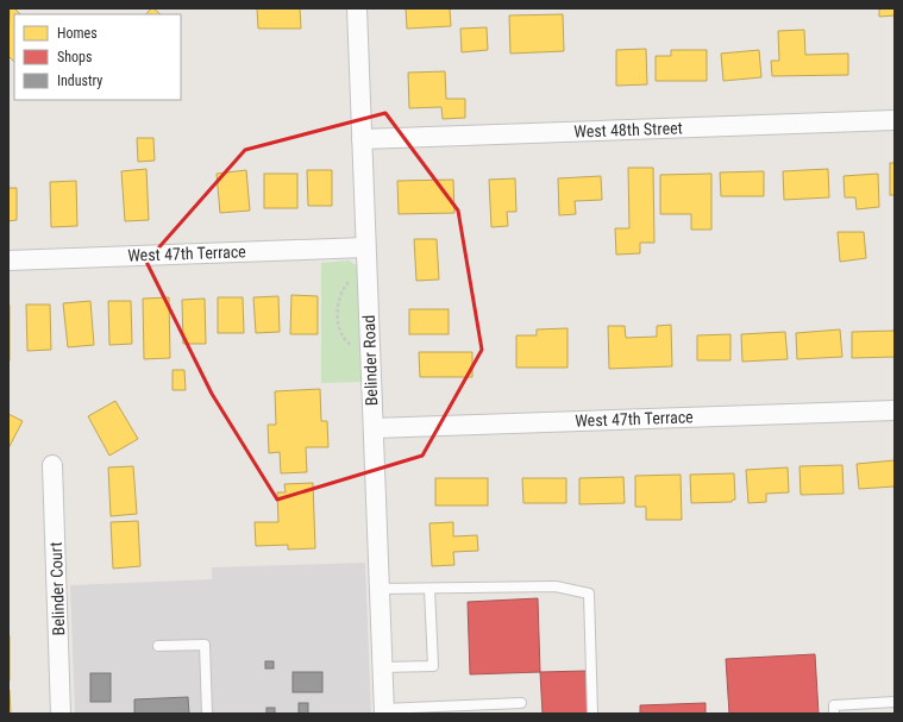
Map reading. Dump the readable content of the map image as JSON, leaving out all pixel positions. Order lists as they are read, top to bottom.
{
  "streets": {
    "street": [
      "West 48th Street",
      "West 47th Terrace",
      "Belinder Road",
      "Belinder Court"
    ]
  },
  "crossings": [
    ["West 48th Street", "Belinder Road"],
    ["West 47th Terrace", "Belinder Road"]
  ],
  "legend": ["Homes", "Shops", "Industry"]
}
